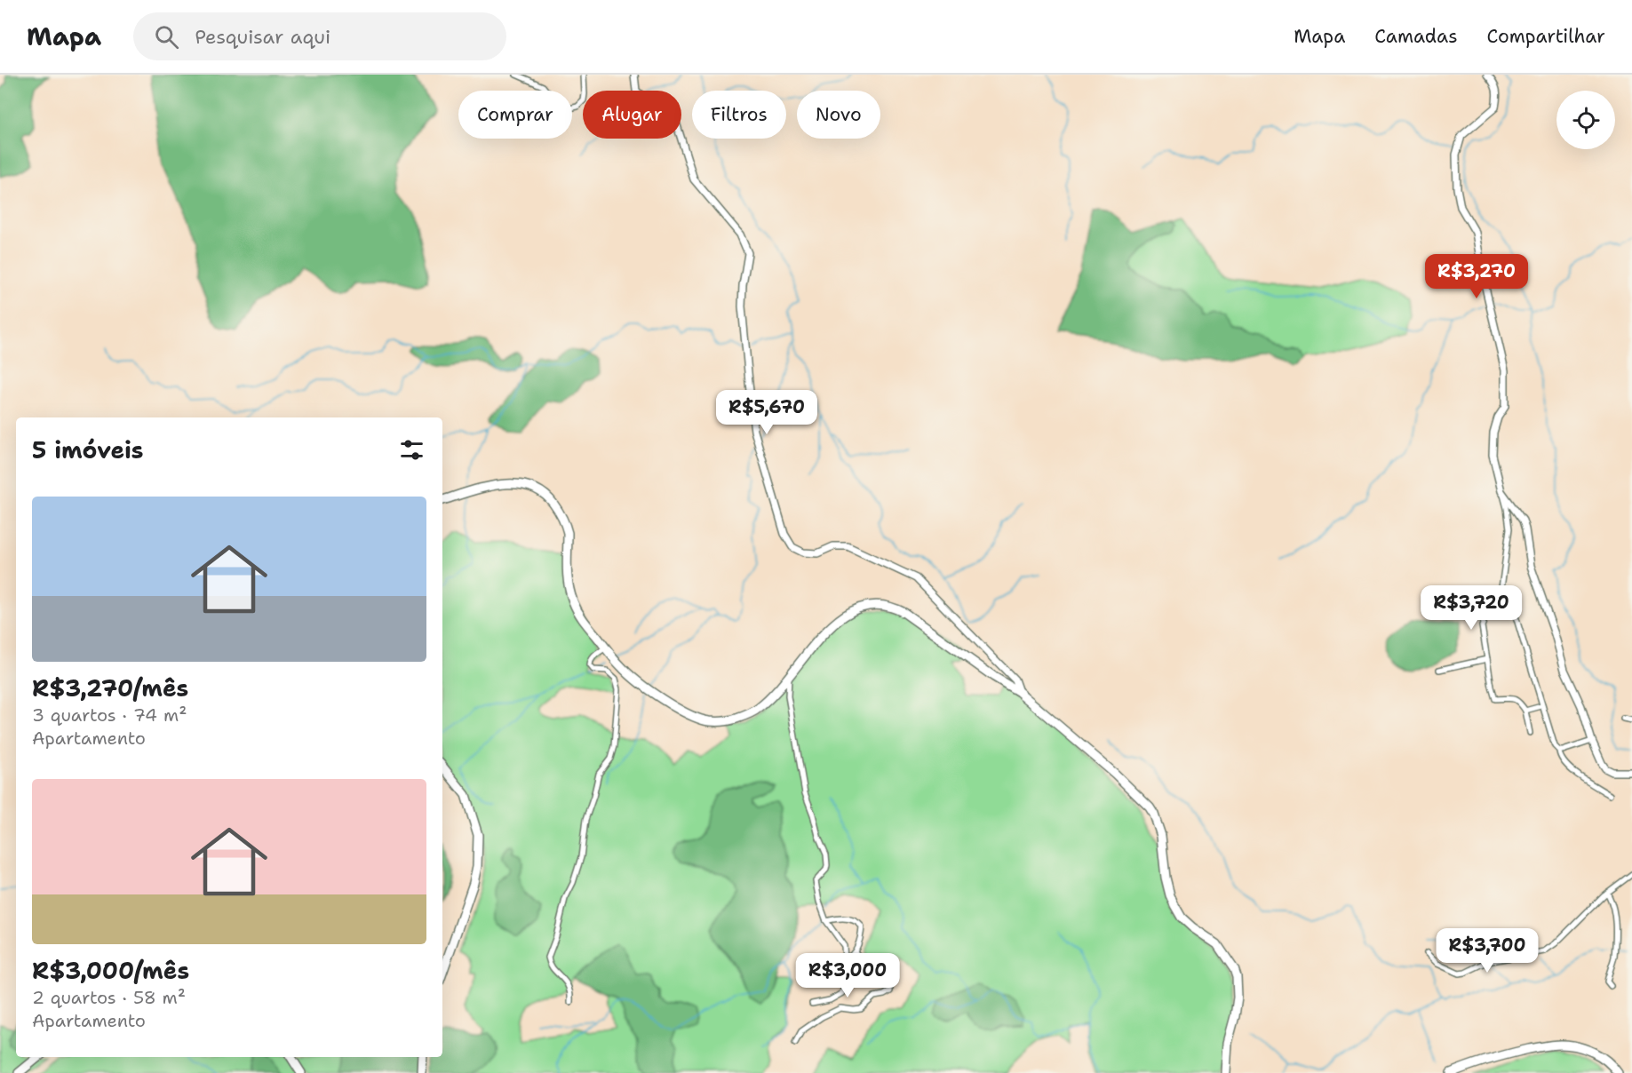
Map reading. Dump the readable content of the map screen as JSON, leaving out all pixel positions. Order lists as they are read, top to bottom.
{
  "page": {
    "header": "Mapa",
    "search": "Pesquisar aqui",
    "nav": ["Mapa", "Camadas", "Compartilhar"],
    "chip": [
      "Comprar",
      "Alugar",
      "Filtros",
      "Novo"
    ],
    "price": [
      "R$3,270",
      "R$5,670",
      "R$3,720",
      "R$3,700",
      "R$3,000"
    ],
    "heading": "5 imóveis",
    "list": [
      {
        "name": "R$3,270/mês",
        "note": "3 quartos · 74 m² · Apartamento"
      },
      {
        "name": "R$3,000/mês",
        "note": "2 quartos · 58 m² · Apartamento"
      }
    ]
  }
}
